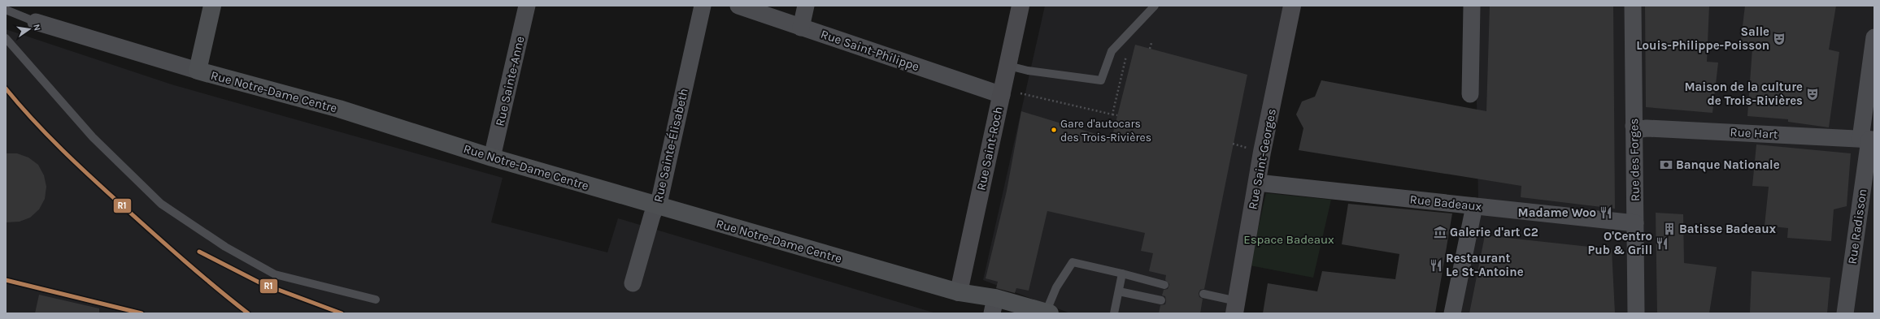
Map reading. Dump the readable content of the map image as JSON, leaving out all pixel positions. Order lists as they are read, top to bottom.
{
  "streets": {
    "main road": ["Rue Notre-Dame Centre"],
    "street": [
      "Rue Saint-Philippe",
      "Rue Sainte-Anne",
      "Rue Hart",
      "Rue Sainte-Élisabeth",
      "Rue Saint-Roch",
      "Rue Saint-Georges",
      "Rue des Forges",
      "Rue Badeaux",
      "Rue Radisson"
    ]
  },
  "crossings": [
    ["Rue Saint-Philippe", "Rue Saint-Roch"],
    ["Rue Sainte-Anne", "Rue Notre-Dame Centre"],
    ["Rue Notre-Dame Centre", "Rue Sainte-Élisabeth"],
    ["Rue Notre-Dame Centre", "Rue Saint-Roch"],
    ["Rue Hart", "Rue des Forges"],
    ["Rue Hart", "Rue Radisson"],
    ["Rue Saint-Georges", "Rue Badeaux"],
    ["Rue des Forges", "Rue Badeaux"]
  ],
  "parks": ["Espace Badeaux"],
  "places": {
    "theatre": ["Salle Louis-Philippe-Poisson", "Maison de la culture de Trois-Rivières"],
    "other": ["Gare d'autocars des Trois-Rivières"],
    "bank": ["Banque Nationale"],
    "restaurant": ["Madame Woo", "O'Centro Pub & Grill", "Restaurant Le St-Antoine"],
    "building": ["Batisse Badeaux"],
    "museum": ["Galerie d'art C2"]
  },
  "lines": ["transit line R1"],
  "north": "right"
}
